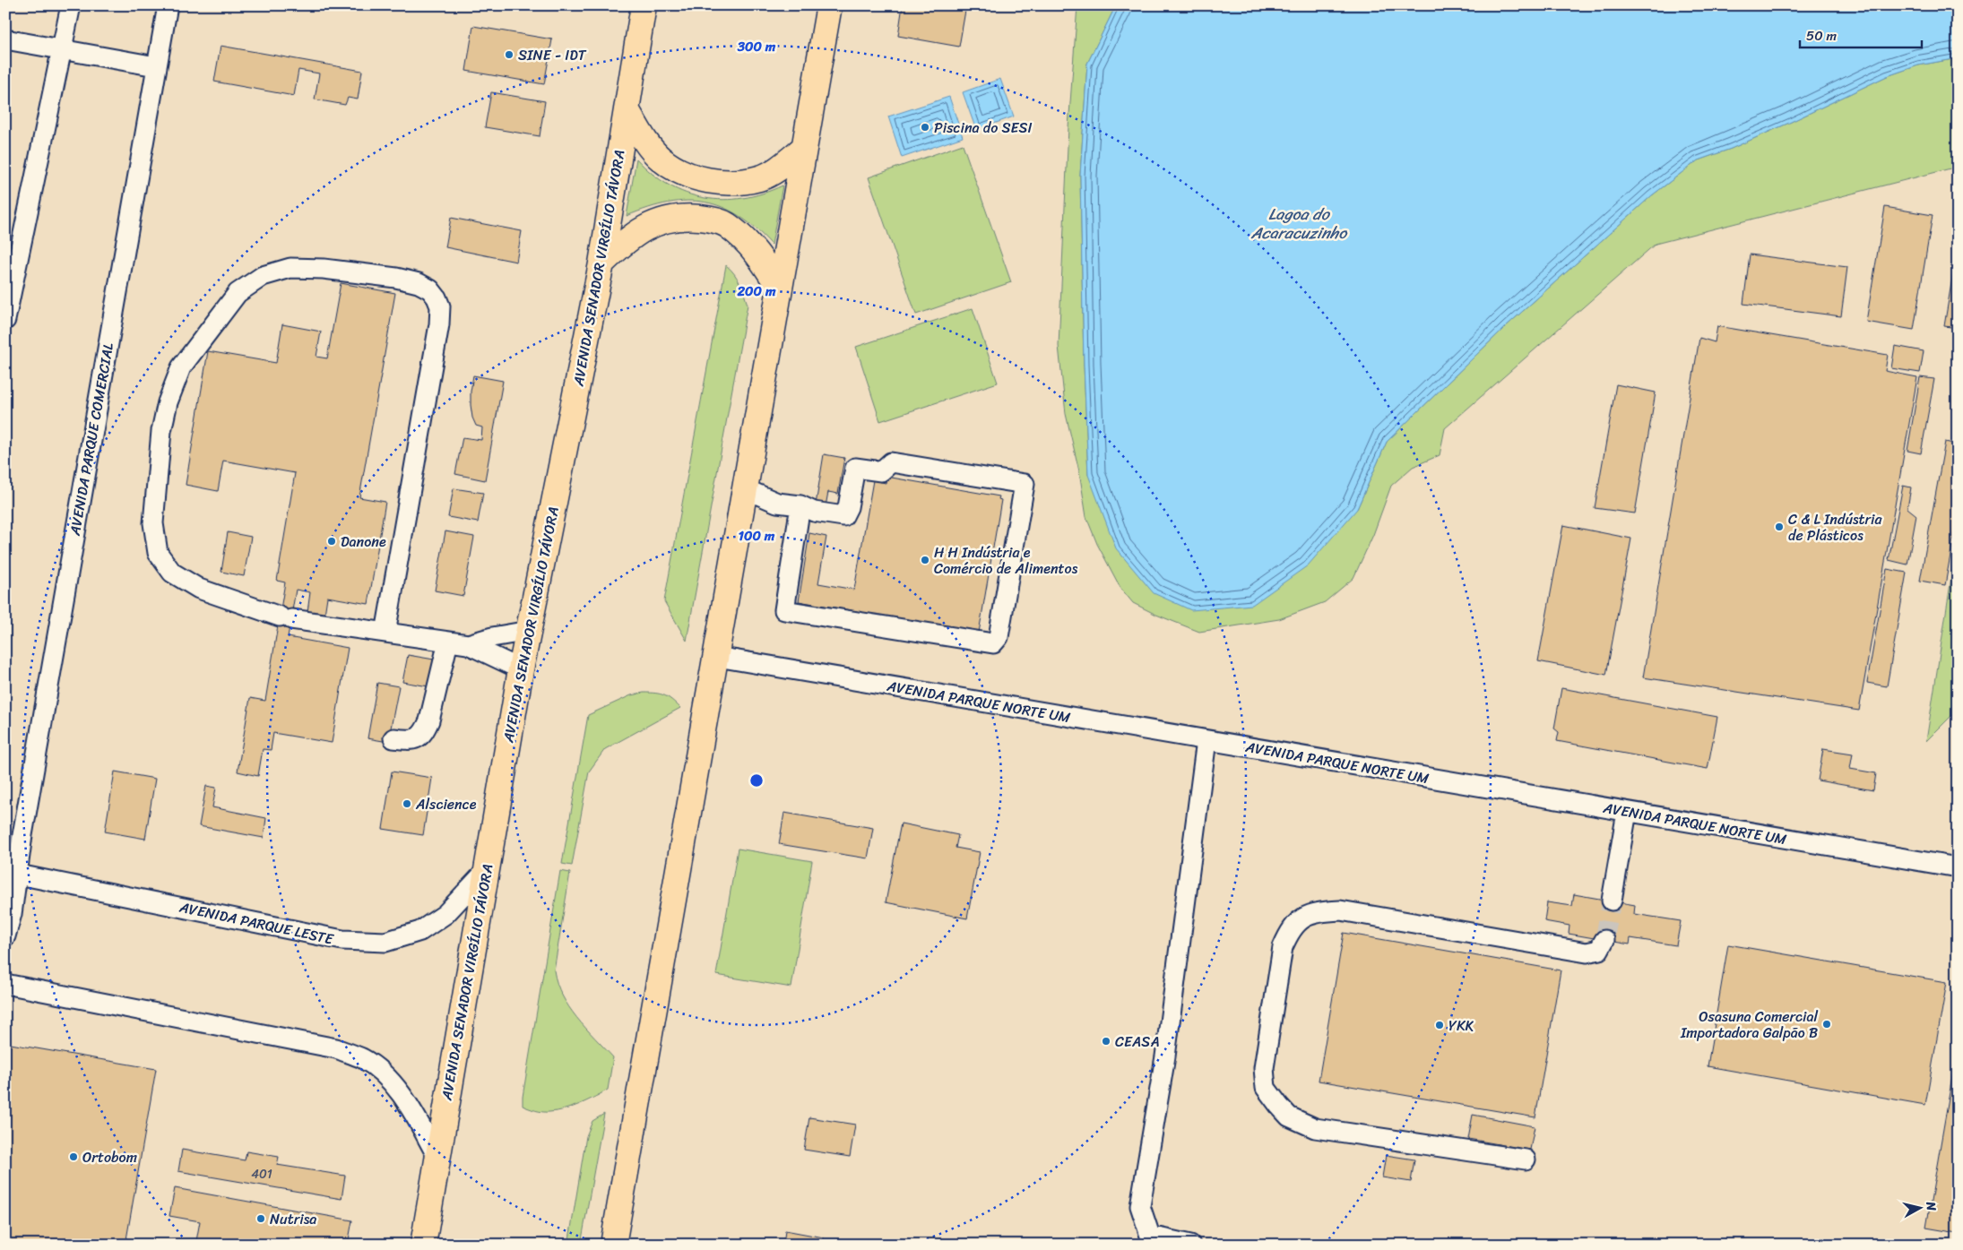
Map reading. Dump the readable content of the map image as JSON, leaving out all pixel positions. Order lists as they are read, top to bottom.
{
  "streets": {
    "main road": ["AVENIDA SENADOR VIRGÍLIO TÁVORA"],
    "street": ["AVENIDA PARQUE COMERCIAL", "AVENIDA PARQUE NORTE UM", "AVENIDA PARQUE LESTE"]
  },
  "crossings": [
    ["AVENIDA SENADOR VIRGÍLIO TÁVORA", "AVENIDA PARQUE LESTE"],
    ["AVENIDA PARQUE COMERCIAL", "AVENIDA PARQUE LESTE"]
  ],
  "water": ["Lagoa do Acaracuzinho"],
  "places": [
    "SINE - IDT",
    "Piscina do SESI",
    "C & L Indústria de Plásticos",
    "Danone",
    "H H Indústria e Comércio de Alimentos",
    "Alscience",
    "Osasuna Comercial Importadora Galpão B",
    "YKK",
    "CEASA",
    "Ortobom",
    "Nutrisa"
  ],
  "house_numbers": ["401"],
  "scale_bar": "50 m",
  "north": "right",
  "rings": ["300 m", "200 m", "100 m"]
}
